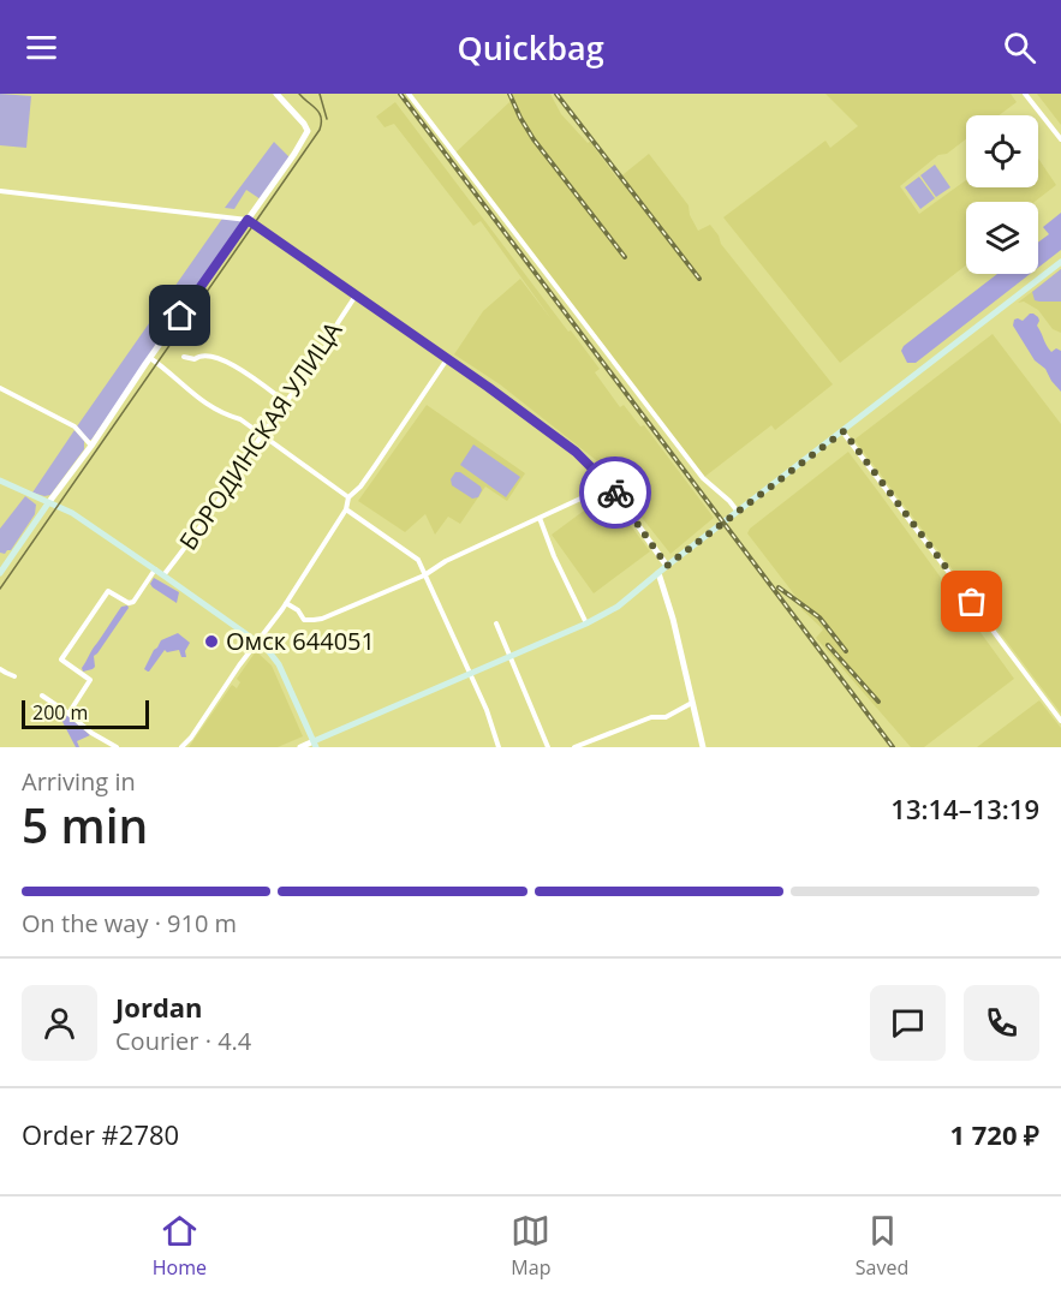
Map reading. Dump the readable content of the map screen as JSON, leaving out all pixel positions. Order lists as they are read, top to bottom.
{
  "streets": {
    "street": ["БОРОДИНСКАЯ УЛИЦА"]
  },
  "places": ["Омск 644051"],
  "scale_bar": "200 m",
  "page": {
    "header": "Quickbag",
    "scale": "200 m",
    "heading": ["5 min", "Arriving in", "13:14–13:19"],
    "panel": [
      "Jordan",
      "Courier · 4.4",
      "Order #2780",
      "1 720 ₽"
    ],
    "bar": "On the way · 910 m",
    "tabs": ["Home", "Map", "Saved"]
  }
}
